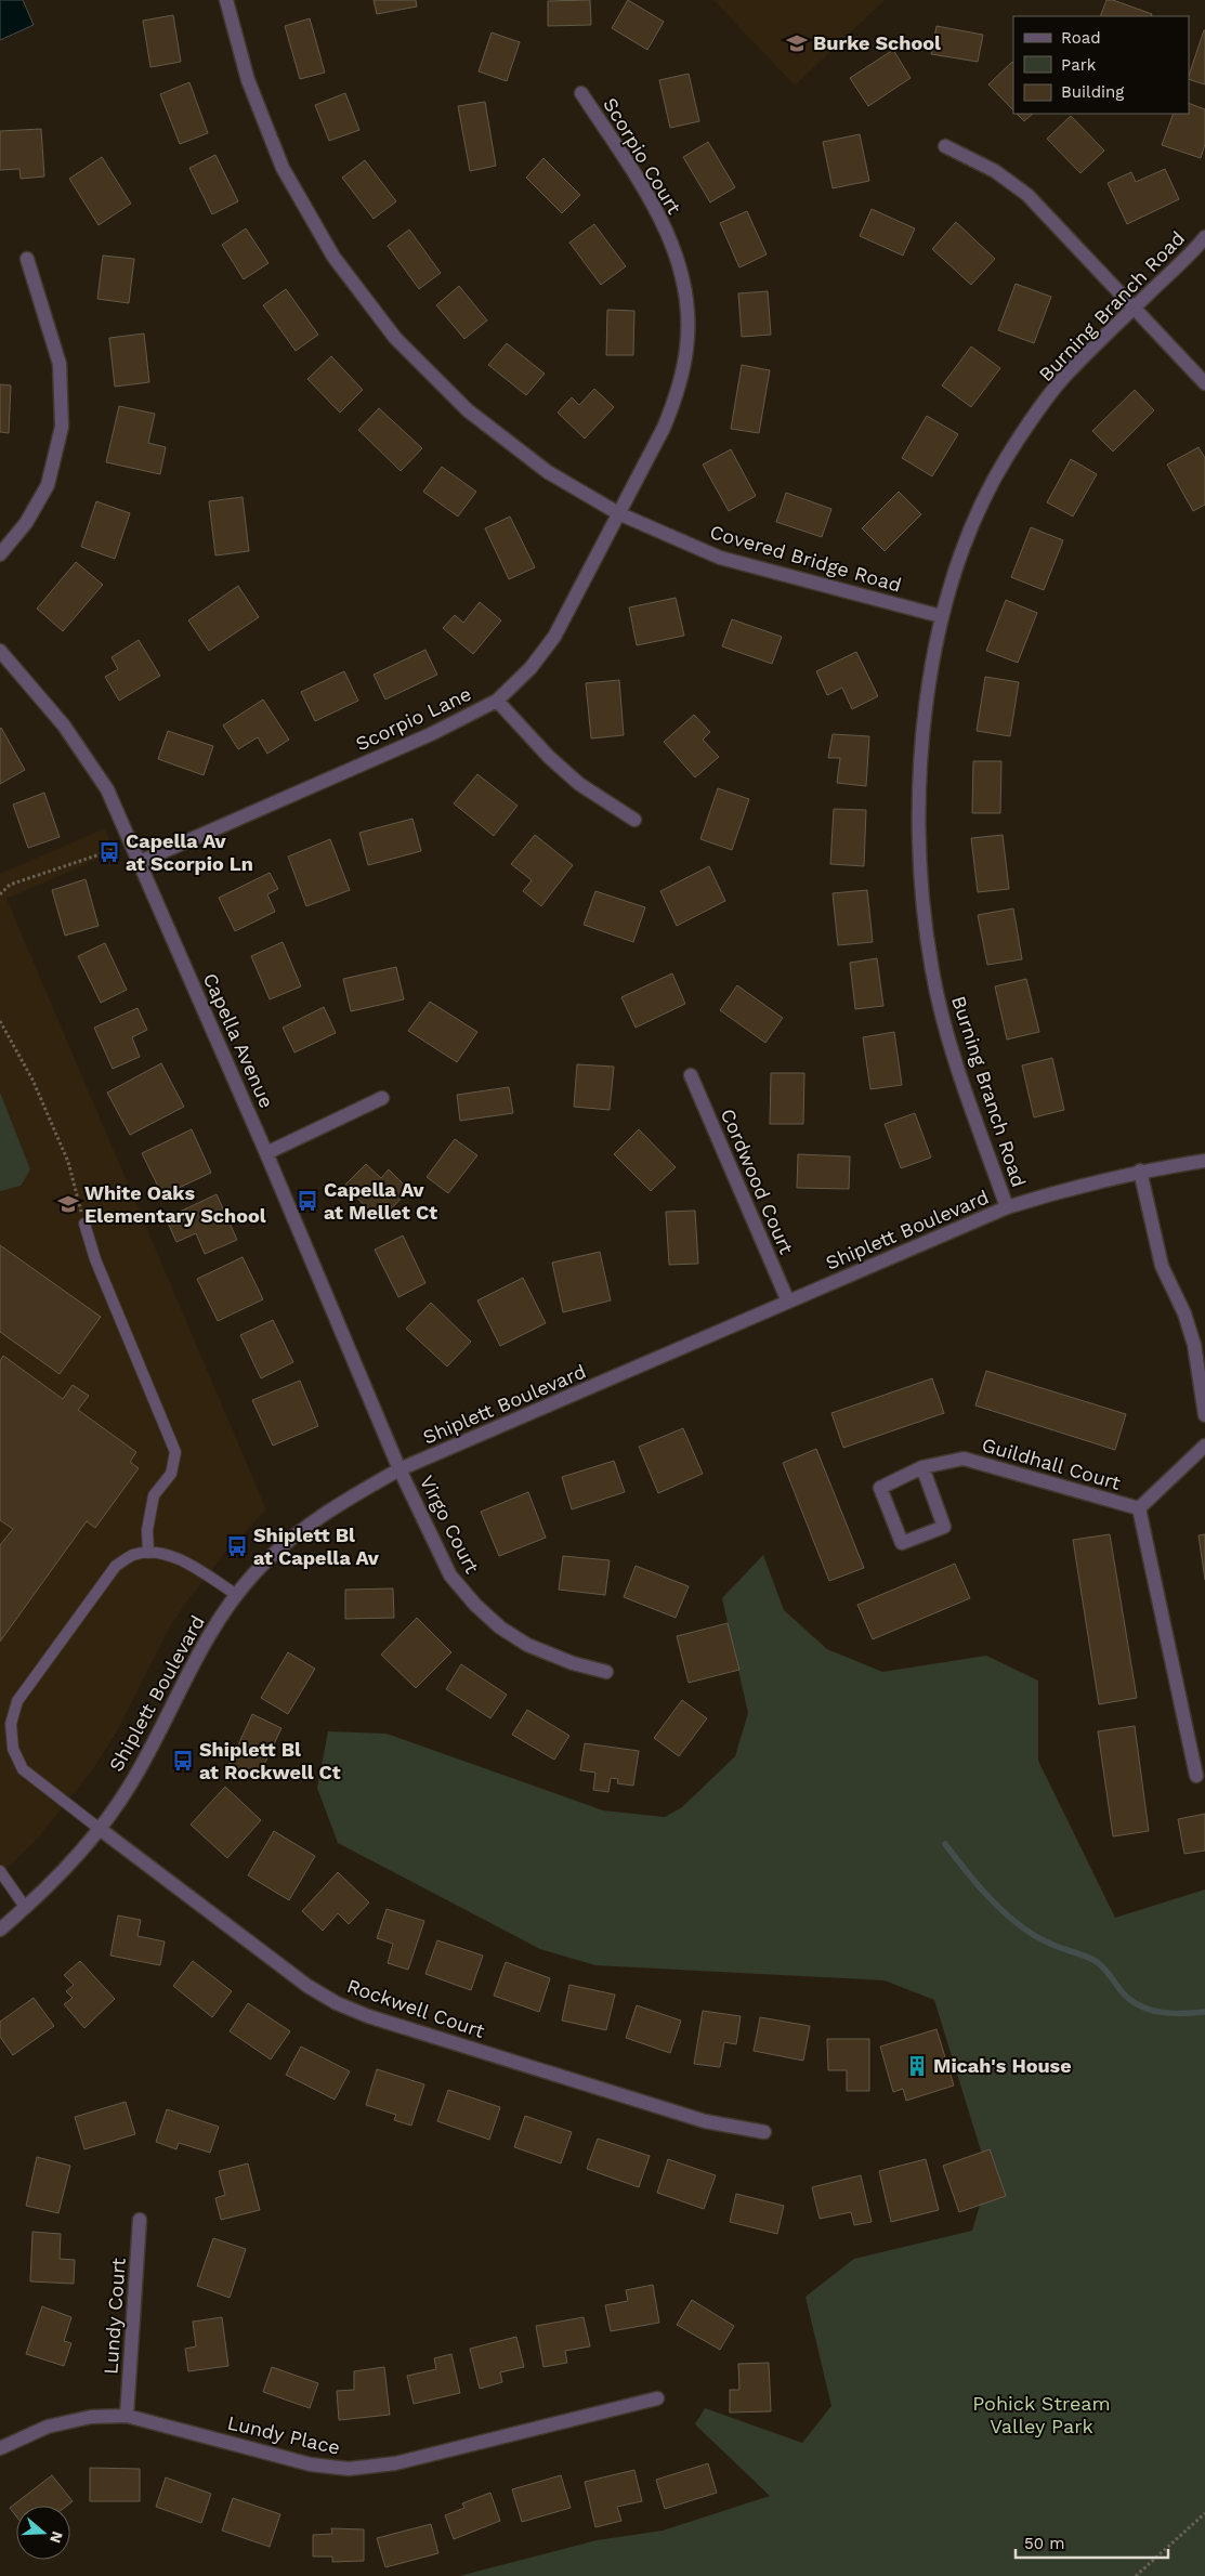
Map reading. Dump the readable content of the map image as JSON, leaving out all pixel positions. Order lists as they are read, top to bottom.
{
  "streets": {
    "street": [
      "Scorpio Court",
      "Burning Branch Road",
      "Covered Bridge Road",
      "Scorpio Lane",
      "Capella Avenue",
      "Cordwood Court",
      "Shiplett Boulevard",
      "Guildhall Court",
      "Virgo Court",
      "Rockwell Court",
      "Lundy Court",
      "Lundy Place"
    ]
  },
  "crossings": [
    ["Scorpio Court", "Covered Bridge Road"],
    ["Scorpio Court", "Scorpio Lane"],
    ["Burning Branch Road", "Covered Bridge Road"],
    ["Burning Branch Road", "Shiplett Boulevard"],
    ["Covered Bridge Road", "Scorpio Lane"],
    ["Scorpio Lane", "Capella Avenue"],
    ["Capella Avenue", "Shiplett Boulevard"],
    ["Capella Avenue", "Virgo Court"],
    ["Cordwood Court", "Shiplett Boulevard"],
    ["Shiplett Boulevard", "Virgo Court"],
    ["Shiplett Boulevard", "Rockwell Court"],
    ["Lundy Court", "Lundy Place"]
  ],
  "parks": ["Pohick Stream Valley Park"],
  "places": {
    "school or university": ["Burke School", "White Oaks Elementary School"],
    "bus stop": [
      "Capella Av at Scorpio Ln",
      "Capella Av at Mellet Ct",
      "Shiplett Bl at Capella Av",
      "Shiplett Bl at Rockwell Ct"
    ],
    "building": ["Micah's House"]
  },
  "legend": ["Road", "Park", "Building"],
  "scale_bar": "50 m",
  "north": "right"
}
